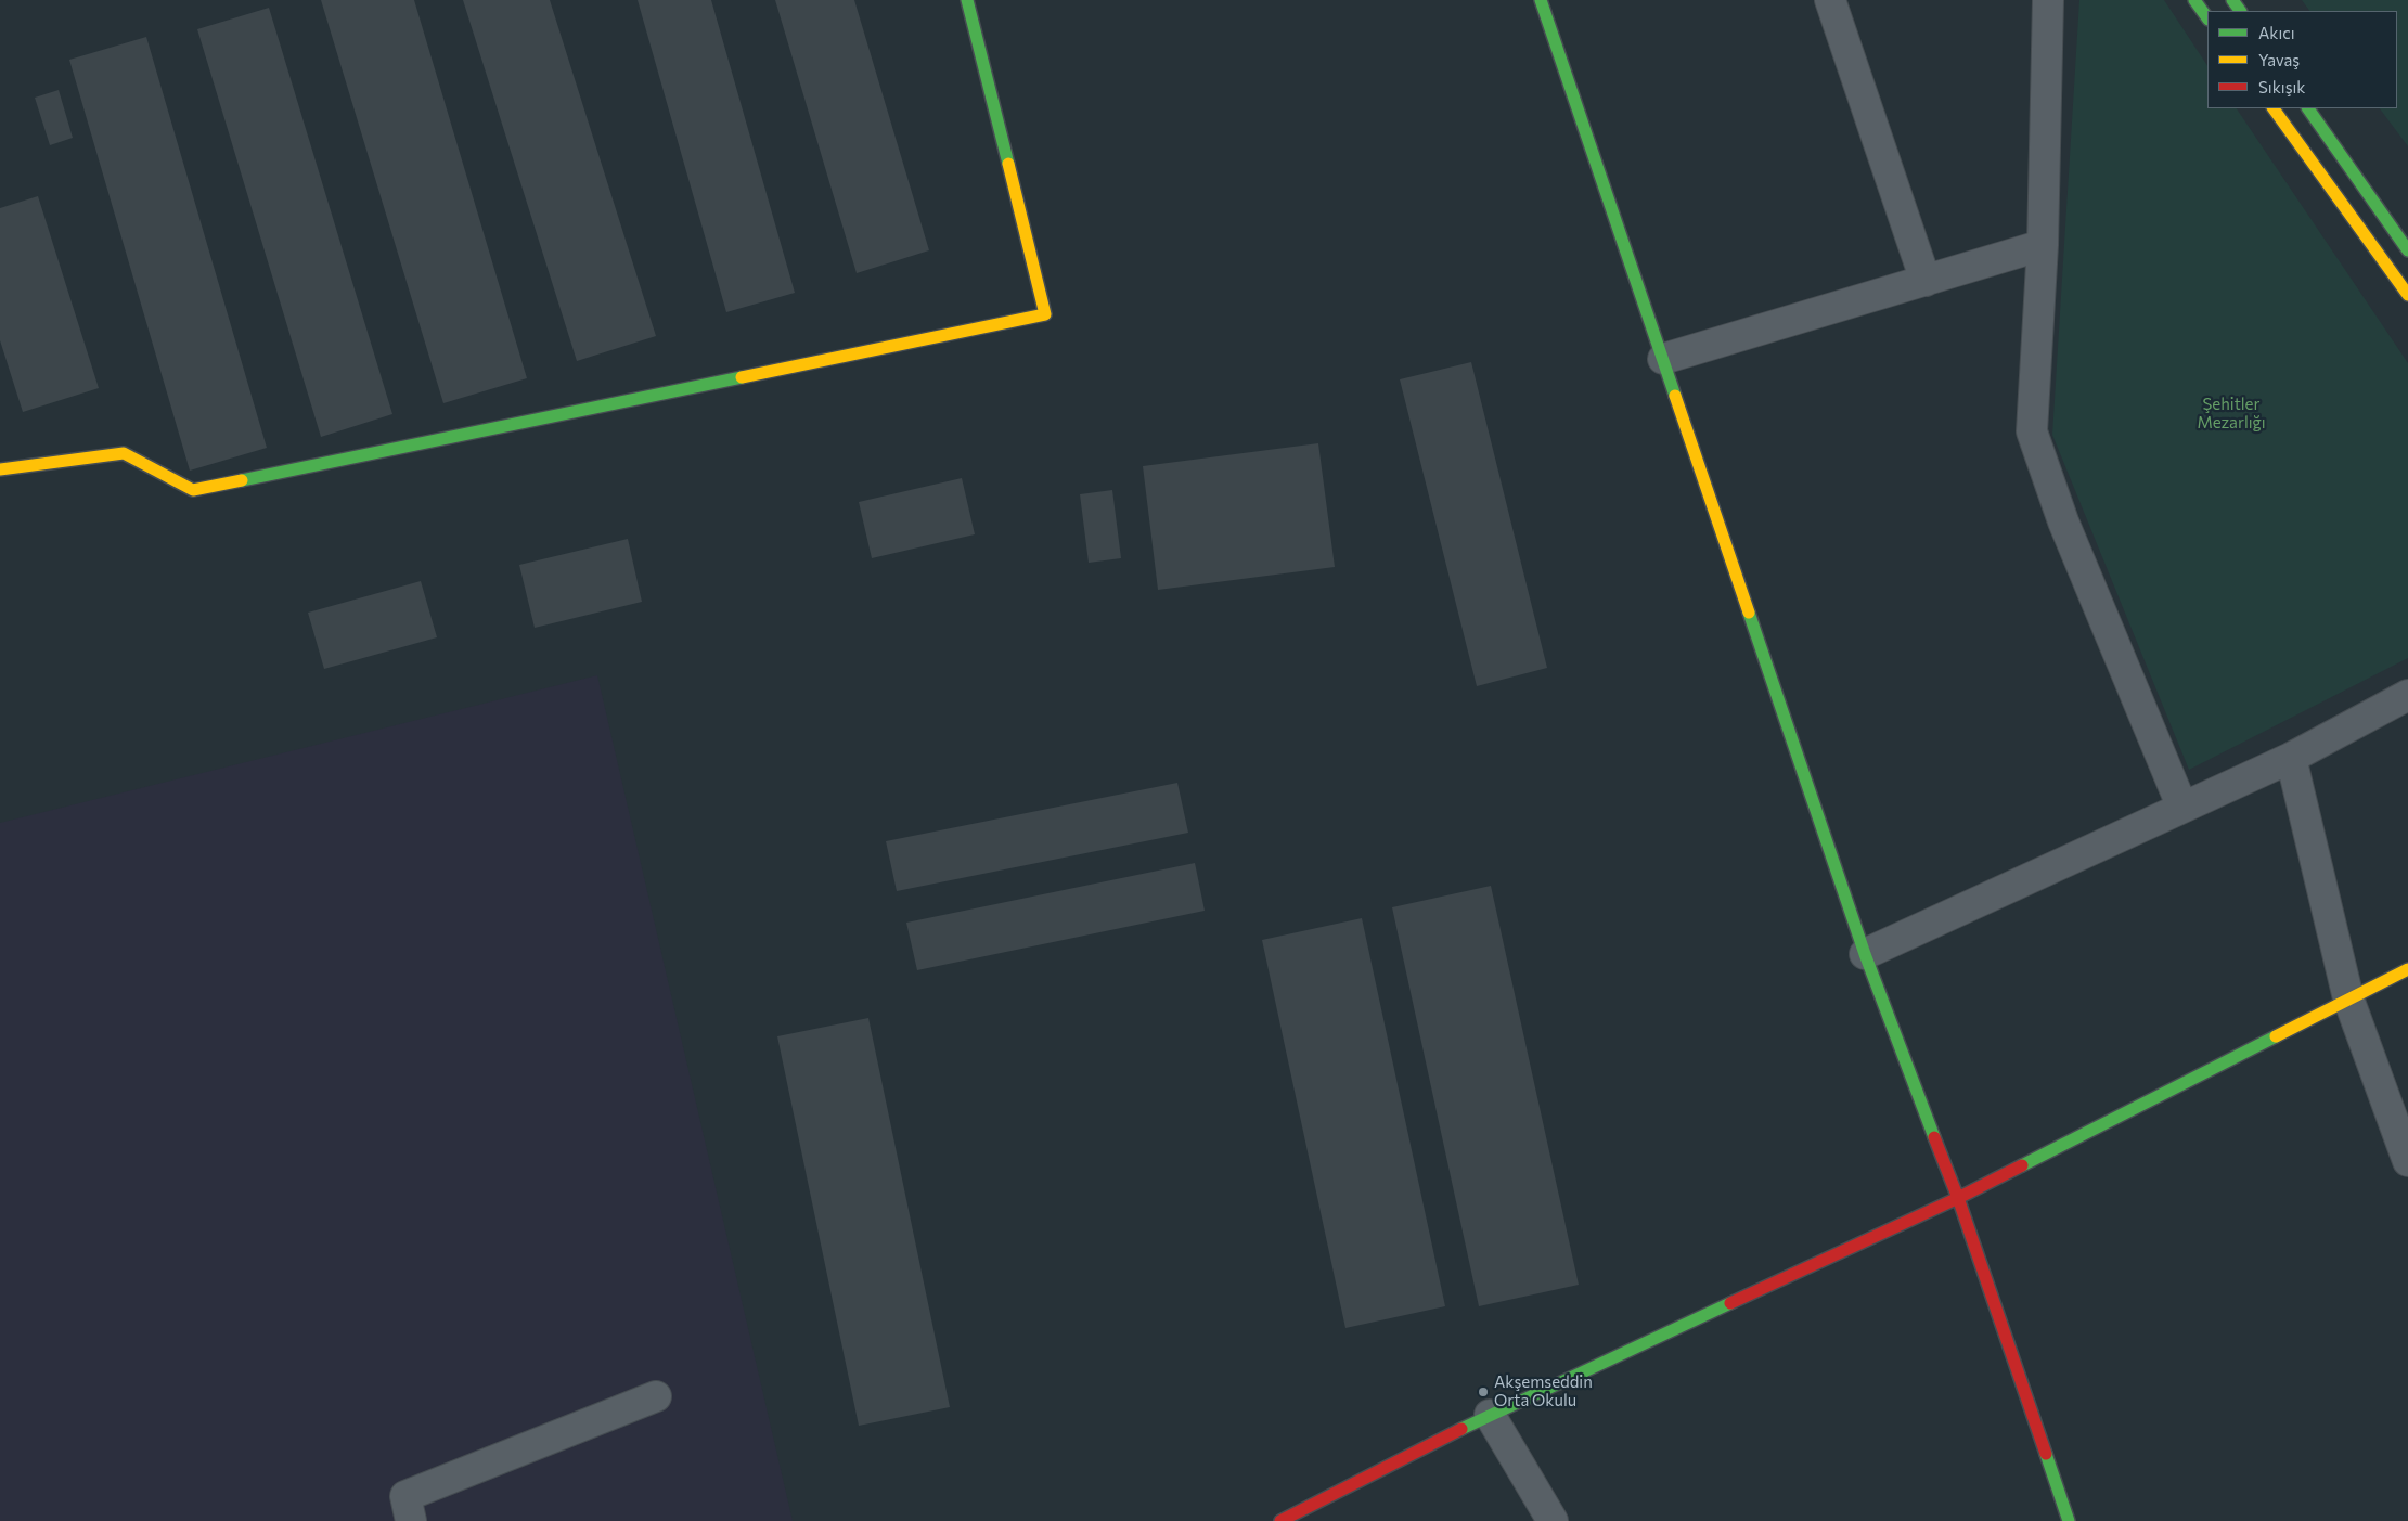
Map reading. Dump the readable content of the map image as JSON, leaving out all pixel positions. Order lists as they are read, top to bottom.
{
  "parks": ["Şehitler Mezarlığı"],
  "places": ["Akşemseddin Orta Okulu"],
  "legend": ["Akıcı", "Yavaş", "Sıkışık"]
}
